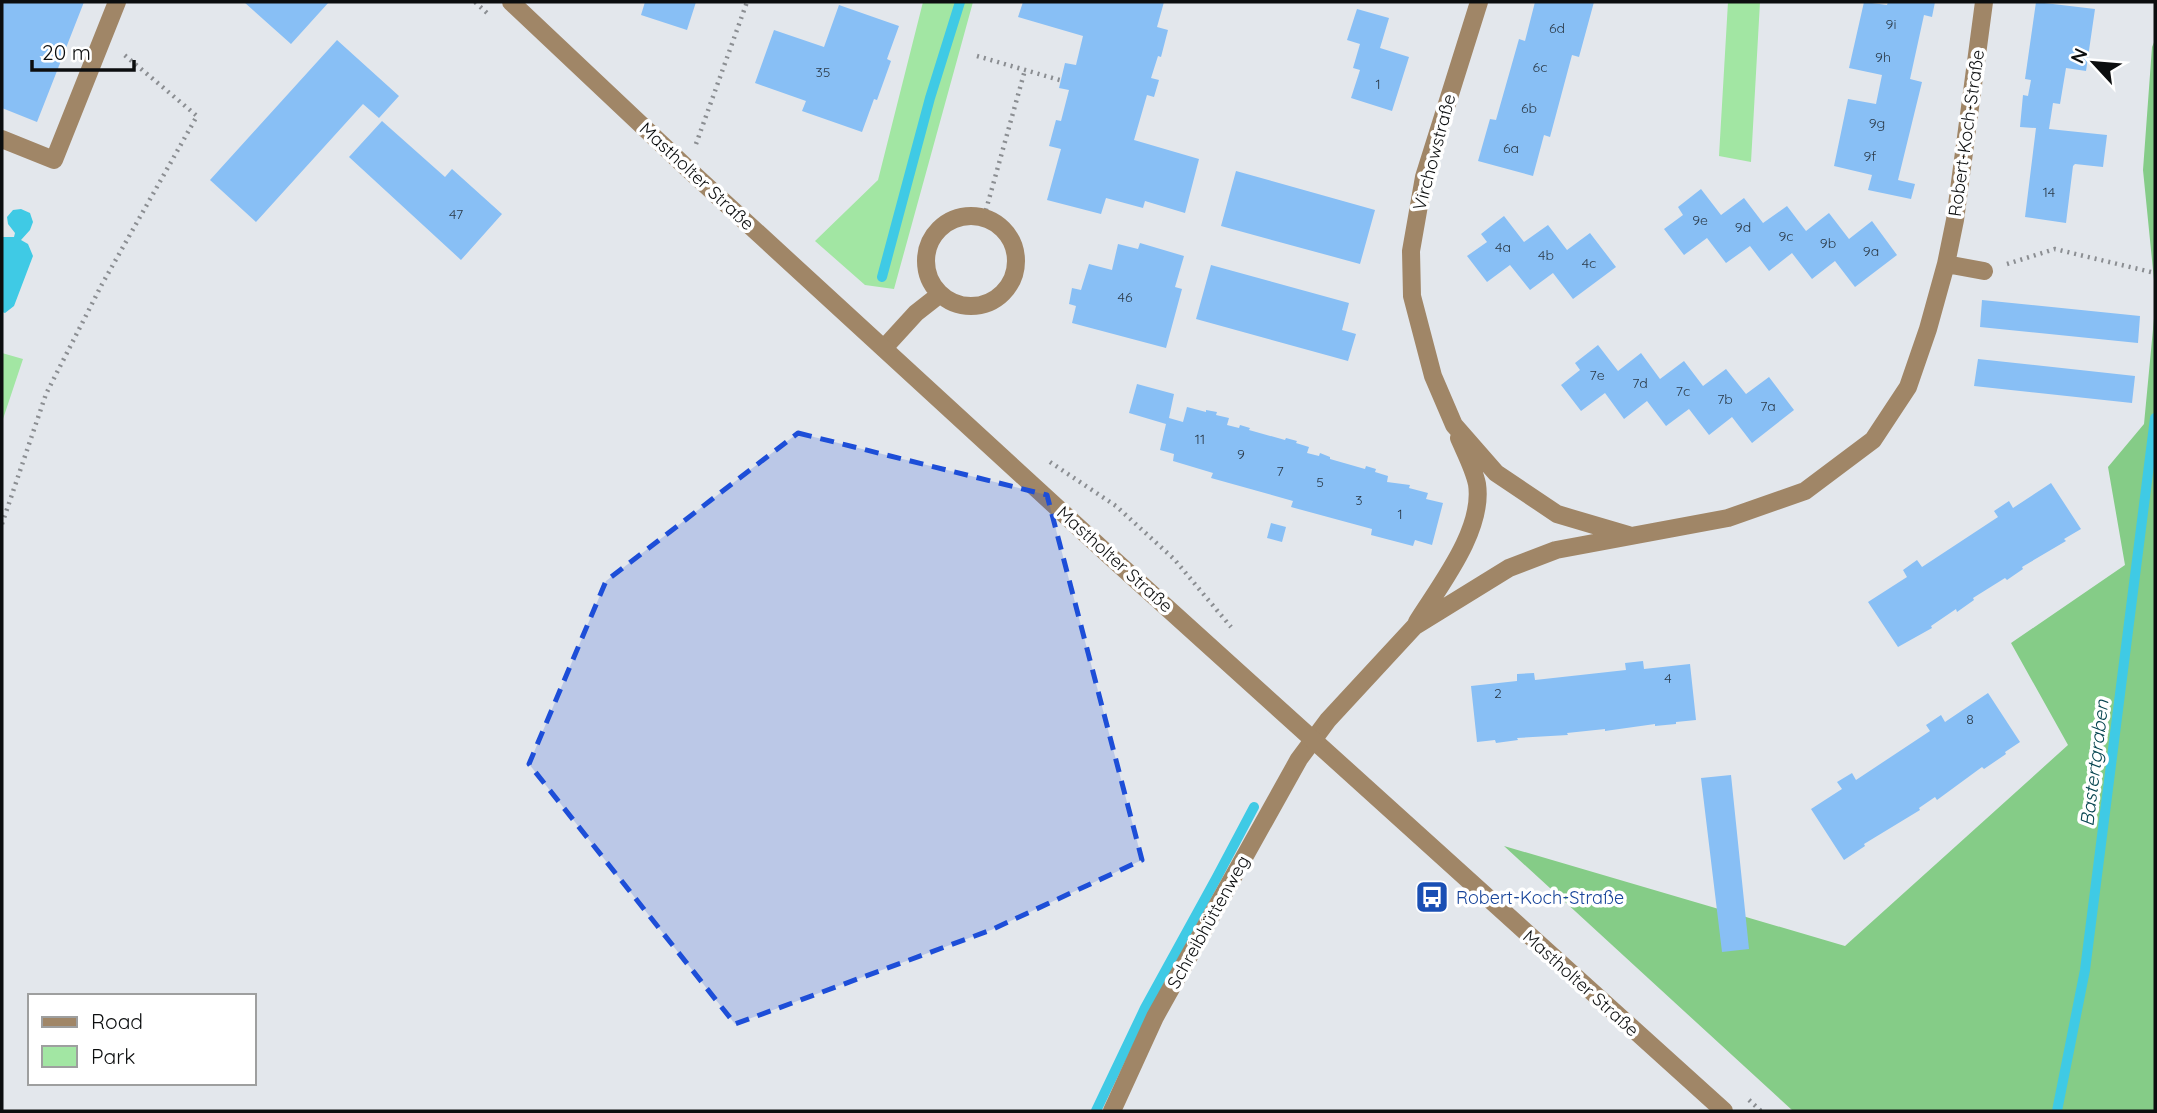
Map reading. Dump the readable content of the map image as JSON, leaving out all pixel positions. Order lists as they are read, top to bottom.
{
  "streets": {
    "street": [
      "Robert-Koch-Straße",
      "Virchowstraße",
      "Mastholter Straße",
      "Schreibhüttenweg"
    ]
  },
  "crossings": [
    ["Robert-Koch-Straße", "Virchowstraße"],
    ["Robert-Koch-Straße", "Mastholter Straße"],
    ["Robert-Koch-Straße", "Schreibhüttenweg"],
    ["Mastholter Straße", "Schreibhüttenweg"]
  ],
  "water": ["Bastertgraben"],
  "places": {
    "bus stop": ["Robert-Koch-Straße"]
  },
  "house_numbers": [
    "9i",
    "6d",
    "9h",
    "6c",
    "35",
    "1",
    "6b",
    "9g",
    "6a",
    "9f",
    "14",
    "47",
    "9e",
    "9d",
    "9c",
    "9b",
    "4a",
    "9a",
    "4b",
    "4c",
    "46",
    "7e",
    "7d",
    "7c",
    "7b",
    "7a",
    "11",
    "9",
    "7",
    "5",
    "3",
    "1",
    "4",
    "2",
    "8"
  ],
  "legend": ["Road", "Park"],
  "scale_bar": "20 m",
  "north": "top left"
}
